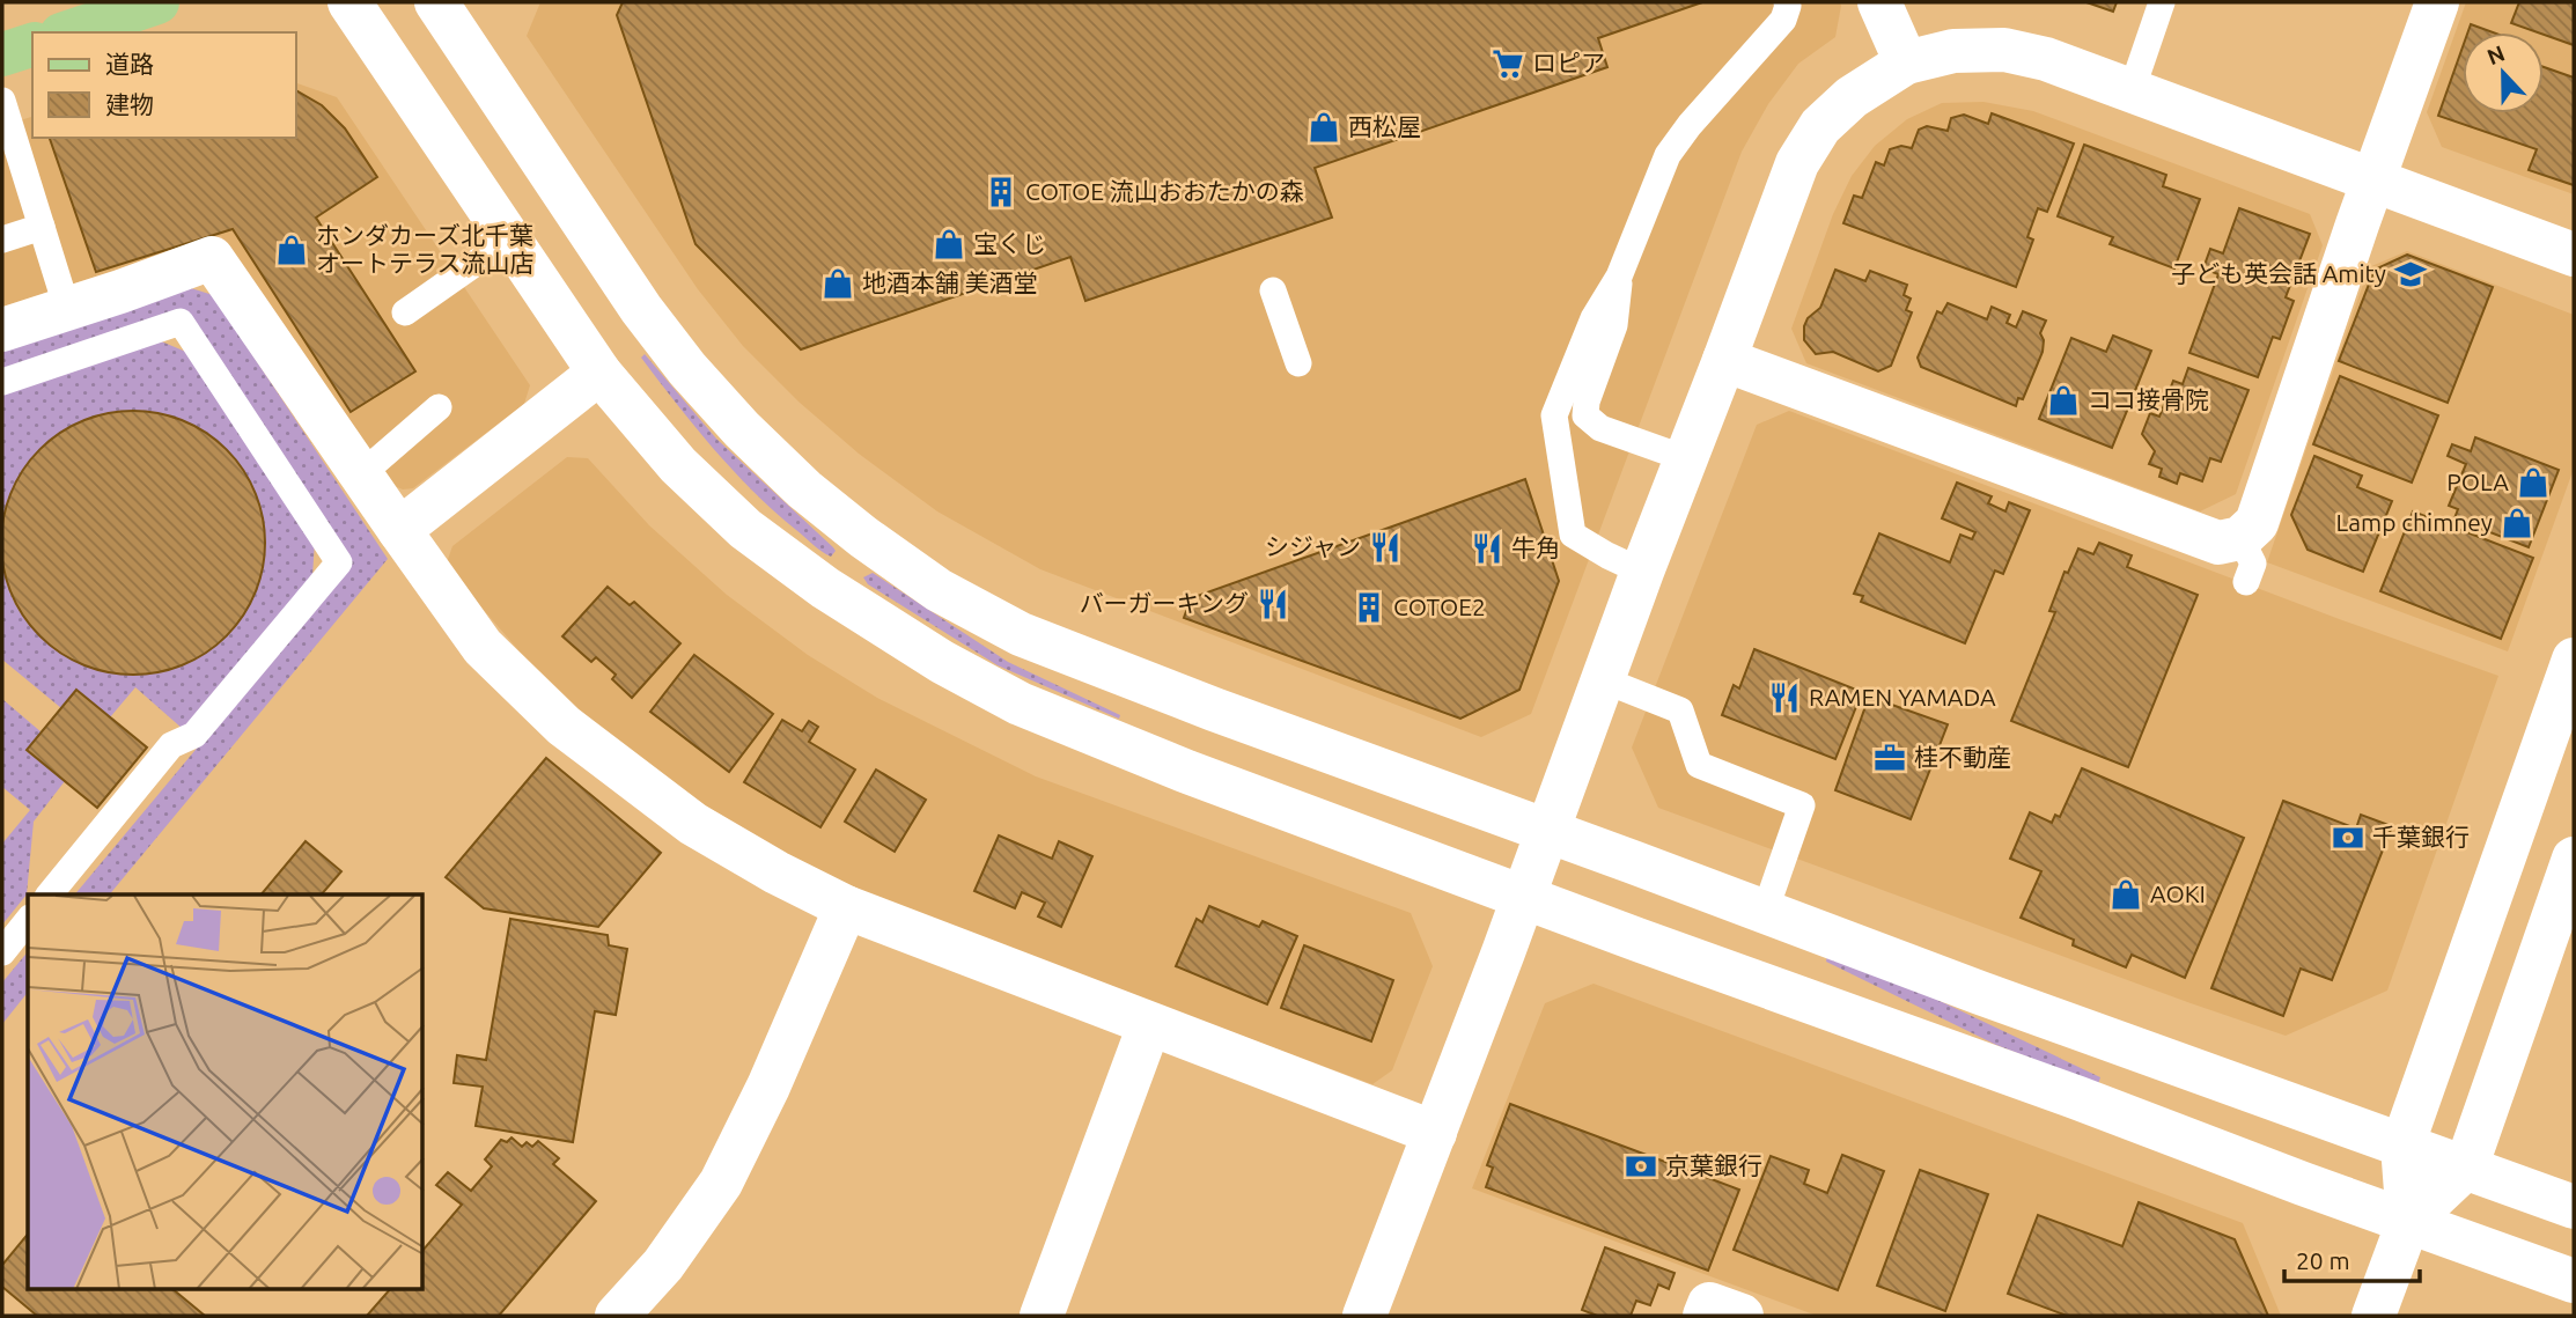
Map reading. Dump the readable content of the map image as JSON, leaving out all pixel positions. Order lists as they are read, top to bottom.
{
  "places": {
    "supermarket": ["ロピア"],
    "shop": [
      "西松屋",
      "宝くじ",
      "ホンダカーズ北千葉 オートテラス流山店",
      "地酒本舗 美酒堂",
      "ココ接骨院",
      "POLA",
      "Lamp chimney",
      "AOKI"
    ],
    "building": ["COTOE 流山おおたかの森", "COTOE2"],
    "school or university": ["子ども英会話 Amity"],
    "restaurant": [
      "シジャン",
      "牛角",
      "バーガーキング",
      "RAMEN YAMADA"
    ],
    "office": ["桂不動産"],
    "bank": ["千葉銀行", "京葉銀行"]
  },
  "legend": ["道路", "建物"],
  "scale_bar": "20 m",
  "north": "top"
}
